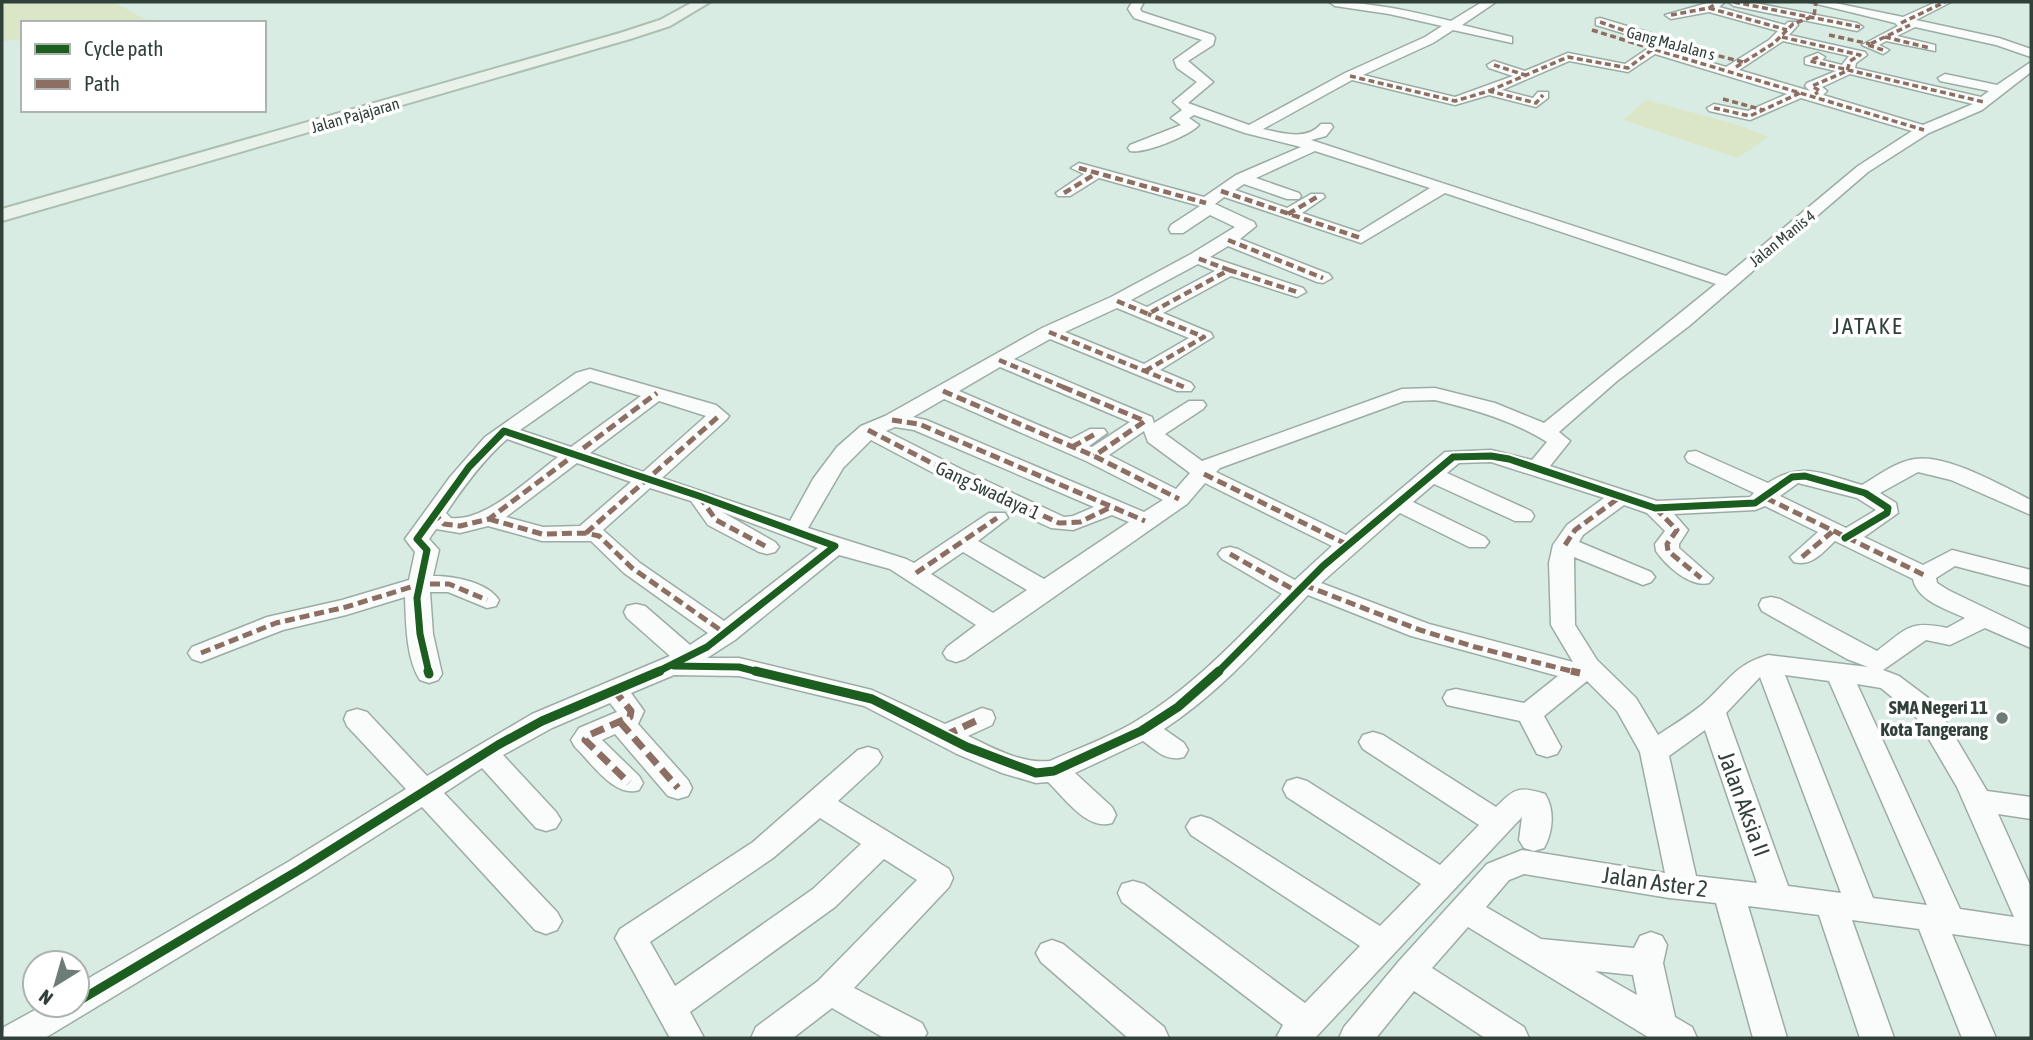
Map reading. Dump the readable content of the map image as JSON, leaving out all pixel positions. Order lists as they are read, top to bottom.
{
  "streets": {
    "main road": ["Jalan Pajajaran"],
    "street": [
      "Gang MaJalan s",
      "Jalan Manis 4",
      "Gang Swadaya 1",
      "Jalan Aksia II",
      "Jalan Aster 2"
    ]
  },
  "crossings": [
    ["Jalan Aksia II", "Jalan Aster 2"]
  ],
  "districts": ["JATAKE"],
  "places": ["SMA Negeri 11 Kota Tangerang"],
  "legend": ["Cycle path", "Path"],
  "north": "bottom left"
}
